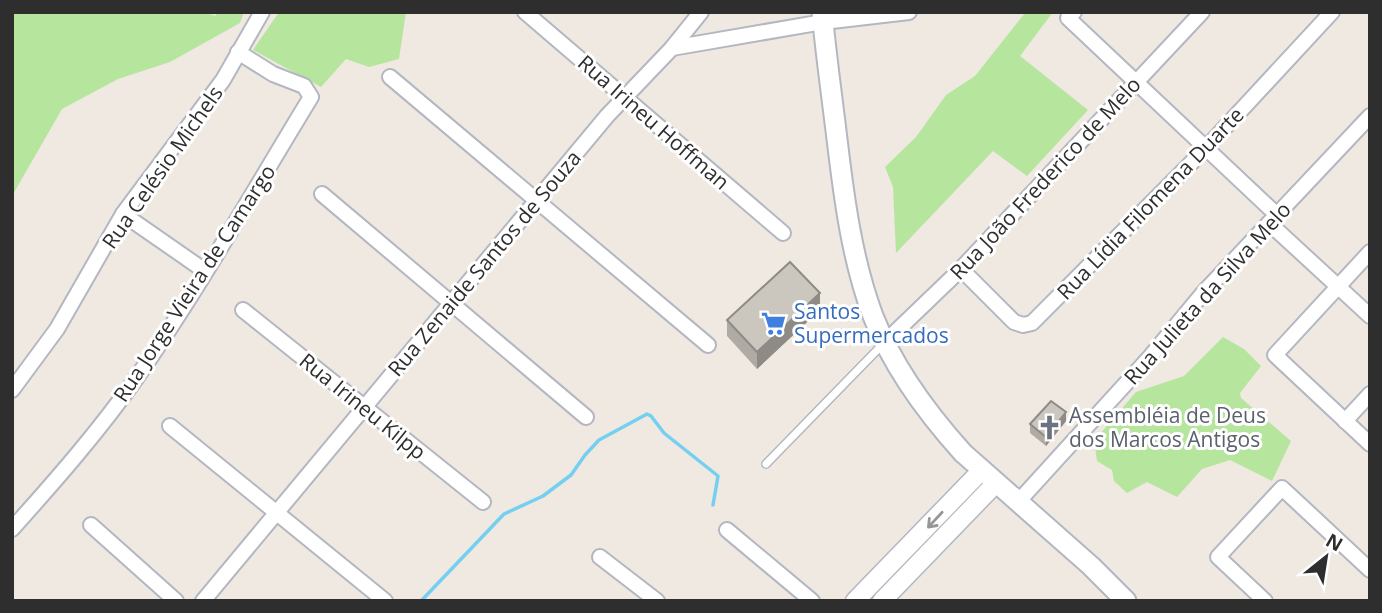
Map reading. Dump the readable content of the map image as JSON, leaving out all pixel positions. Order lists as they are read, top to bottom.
{
  "streets": {
    "street": [
      "Rua Irineu Hoffman",
      "Rua Celésio Michels",
      "Rua João Frederico de Melo",
      "Rua Lídia Filomena Duarte",
      "Rua Zenaide Santos de Souza",
      "Rua Jorge Vieira de Camargo",
      "Rua Julieta da Silva Melo",
      "Rua Irineu Kilpp"
    ]
  },
  "crossings": [
    ["Rua Irineu Hoffman", "Rua Zenaide Santos de Souza"],
    ["Rua Celésio Michels", "Rua Jorge Vieira de Camargo"],
    ["Rua João Frederico de Melo", "Rua Lídia Filomena Duarte"],
    ["Rua Zenaide Santos de Souza", "Rua Irineu Kilpp"]
  ],
  "places": {
    "supermarket": ["Santos Supermercados"],
    "church": ["Assembléia de Deus dos Marcos Antigos"]
  },
  "north": "top right"
}
